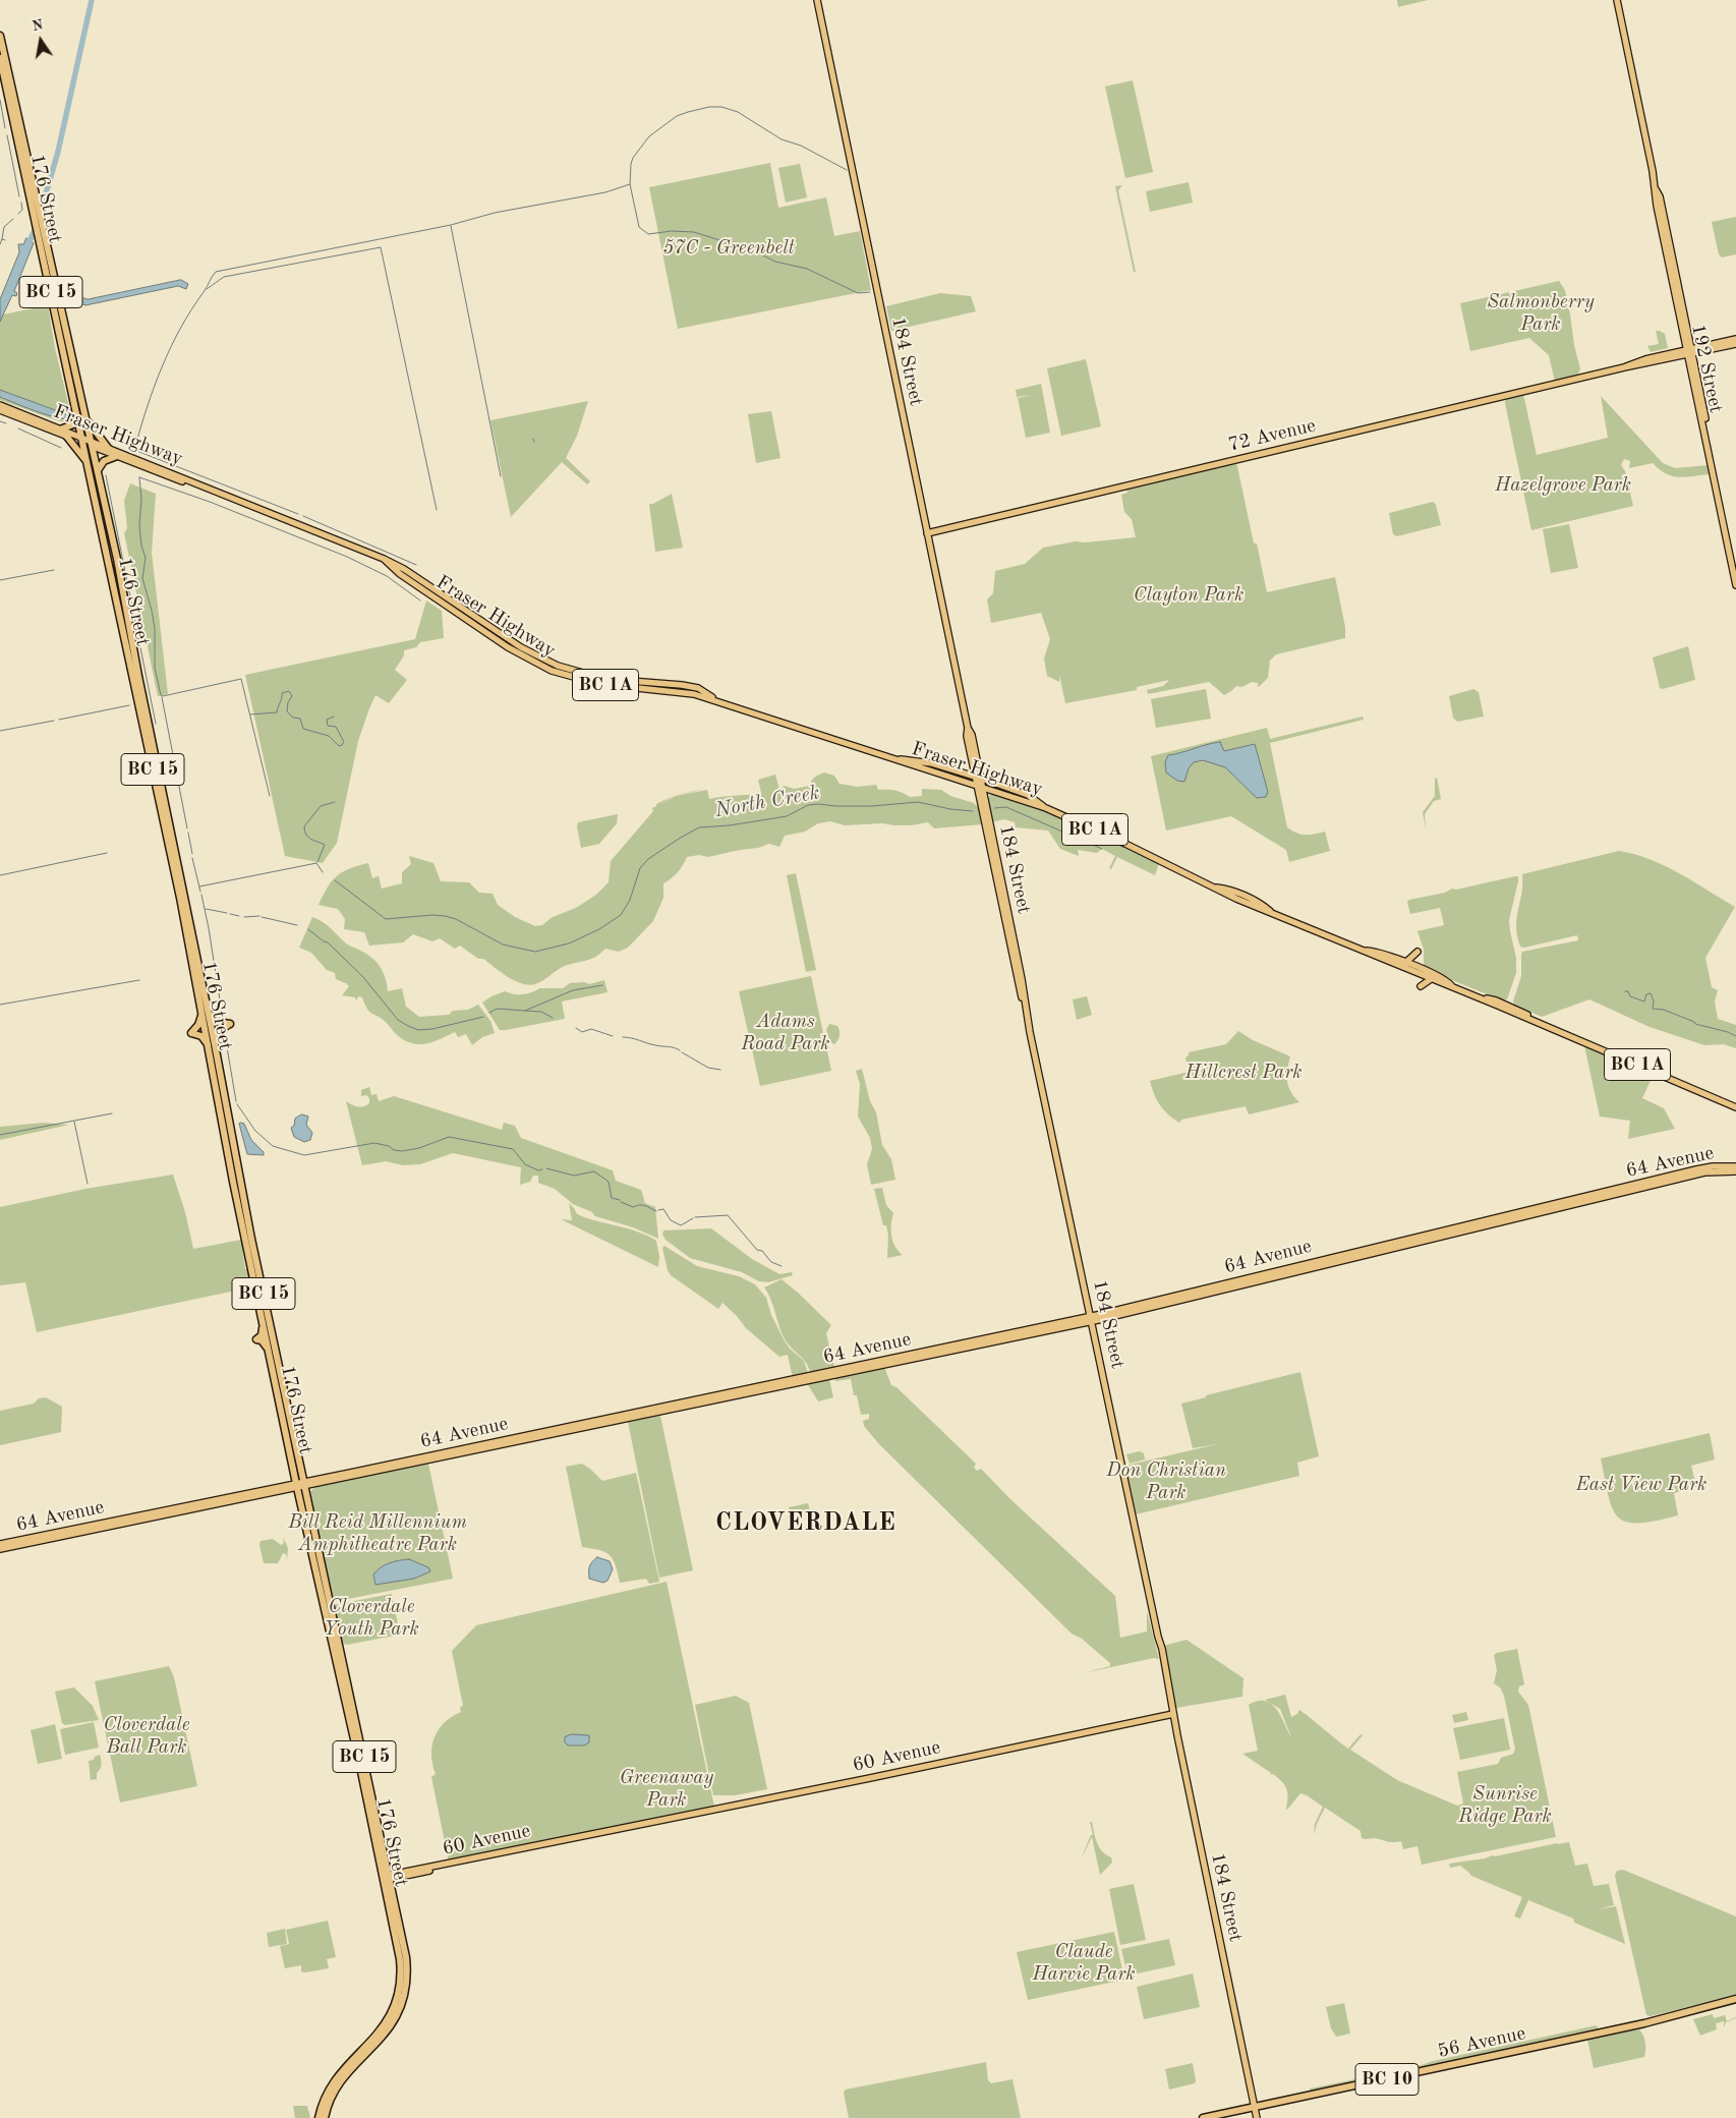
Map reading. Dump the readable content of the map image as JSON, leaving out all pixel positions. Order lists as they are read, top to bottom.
{
  "streets": {
    "highway": [
      "176 Street",
      "BC 15",
      "56 Avenue",
      "BC 10"
    ],
    "main road": [
      "184 Street",
      "192 Street",
      "Fraser Highway",
      "72 Avenue",
      "BC 1A",
      "64 Avenue",
      "60 Avenue"
    ]
  },
  "crossings": [
    ["176 Street", "BC 15"],
    ["176 Street", "Fraser Highway"],
    ["176 Street", "64 Avenue"],
    ["176 Street", "60 Avenue"],
    ["BC 15", "64 Avenue"],
    ["BC 15", "60 Avenue"],
    ["184 Street", "Fraser Highway"],
    ["184 Street", "72 Avenue"],
    ["184 Street", "64 Avenue"],
    ["184 Street", "60 Avenue"],
    ["184 Street", "56 Avenue"],
    ["192 Street", "72 Avenue"]
  ],
  "districts": ["CLOVERDALE"],
  "water": ["North Creek"],
  "parks": [
    "57C - Greenbelt",
    "Salmonberry Park",
    "Hazelgrove Park",
    "Clayton Park",
    "Adams Road Park",
    "Hillcrest Park",
    "Don Christian Park",
    "East View Park",
    "Bill Reid Millennium Amphitheatre Park",
    "Cloverdale Youth Park",
    "Cloverdale Ball Park",
    "Greenaway Park",
    "Sunrise Ridge Park",
    "Claude Harvie Park"
  ],
  "north": "top"
}
